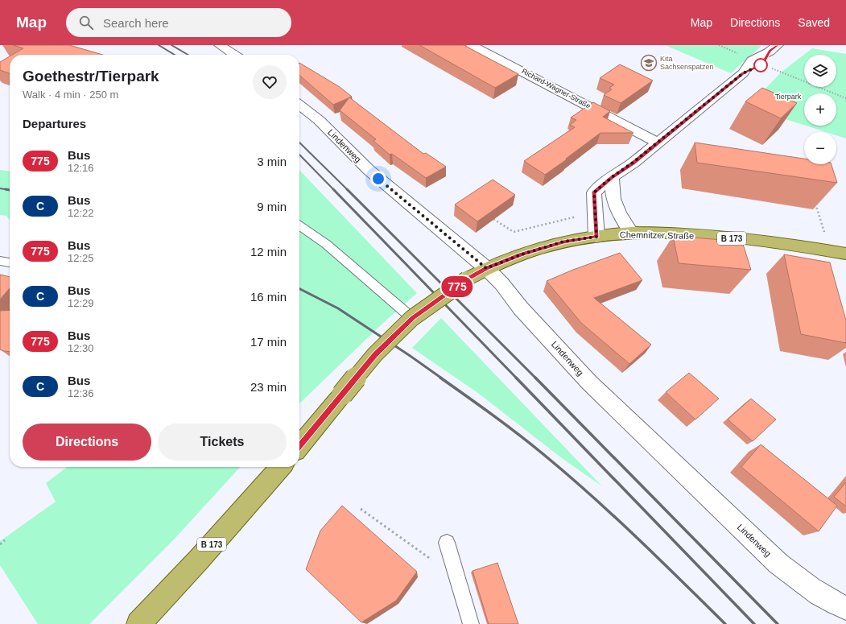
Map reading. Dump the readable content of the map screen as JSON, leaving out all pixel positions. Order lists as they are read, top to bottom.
{
  "streets": {
    "main road": ["Chemnitzer Straße", "B 173"],
    "street": ["Richard-Wagner-Straße", "Lindenweg"]
  },
  "crossings": [
    ["Lindenweg", "Chemnitzer Straße"]
  ],
  "parks": ["Tierpark"],
  "places": {
    "school or university": ["Kita Sachsenspatzen"]
  },
  "lines": ["bus line 775"],
  "page": {
    "header": "Map",
    "search": "Search here",
    "nav": ["Map", "Directions", "Saved"],
    "on_map": "775",
    "map_buttons": ["+", "−"],
    "heading": [
      ["Goethestr/Tierpark", "Walk · 4 min · 250 m"],
      "Departures"
    ],
    "list": [
      {
        "mark": "775",
        "name": "Bus",
        "note": "12:16",
        "value": "3 min"
      },
      {
        "mark": "C",
        "name": "Bus",
        "note": "12:22",
        "value": "9 min"
      },
      {
        "mark": "775",
        "name": "Bus",
        "note": "12:25",
        "value": "12 min"
      },
      {
        "mark": "C",
        "name": "Bus",
        "note": "12:29",
        "value": "16 min"
      },
      {
        "mark": "775",
        "name": "Bus",
        "note": "12:30",
        "value": "17 min"
      },
      {
        "mark": "C",
        "name": "Bus",
        "note": "12:36",
        "value": "23 min"
      }
    ],
    "buttons": ["Directions", "Tickets"]
  }
}
